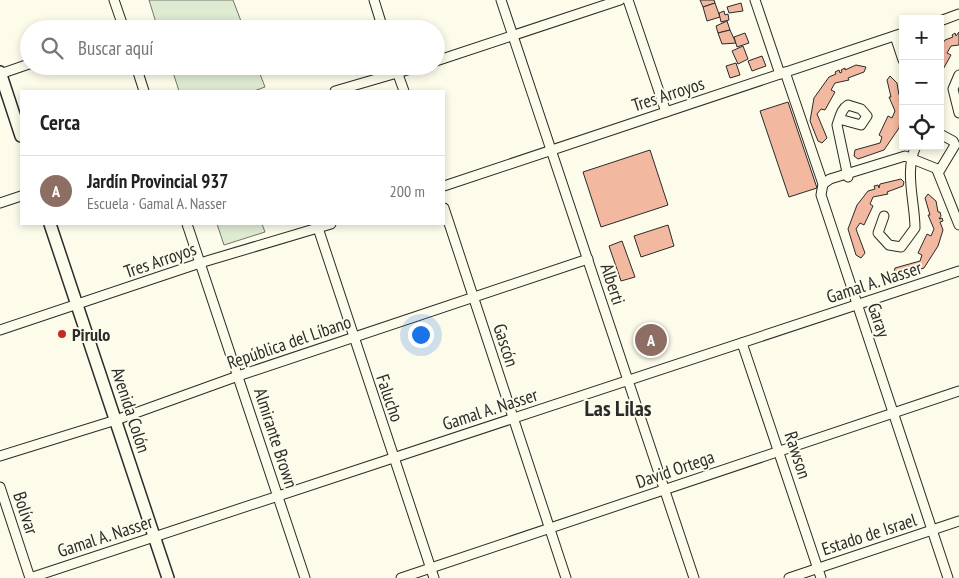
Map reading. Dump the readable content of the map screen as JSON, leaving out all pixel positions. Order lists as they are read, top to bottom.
{
  "streets": {
    "main road": ["Avenida Colón"],
    "street": [
      "Tres Arroyos",
      "Gamal A. Nasser",
      "Alberti",
      "Garay",
      "República del Líbano",
      "Gascón",
      "Falucho",
      "Almirante Brown",
      "Rawson",
      "David Ortega",
      "Bolívar",
      "Estado de Israel"
    ]
  },
  "crossings": [
    ["Tres Arroyos", "Alberti"],
    ["Tres Arroyos", "Garay"],
    ["Tres Arroyos", "Falucho"],
    ["Tres Arroyos", "Avenida Colón"],
    ["Tres Arroyos", "Almirante Brown"],
    ["Gamal A. Nasser", "Alberti"],
    ["Gamal A. Nasser", "Garay"],
    ["Gamal A. Nasser", "Gascón"],
    ["Gamal A. Nasser", "Falucho"],
    ["Gamal A. Nasser", "Avenida Colón"],
    ["Gamal A. Nasser", "Almirante Brown"],
    ["Gamal A. Nasser", "Rawson"],
    ["Gamal A. Nasser", "Bolívar"],
    ["Alberti", "República del Líbano"],
    ["Alberti", "David Ortega"],
    ["Garay", "David Ortega"],
    ["Garay", "Estado de Israel"],
    ["República del Líbano", "Gascón"],
    ["República del Líbano", "Falucho"],
    ["República del Líbano", "Avenida Colón"],
    ["República del Líbano", "Almirante Brown"],
    ["Gascón", "David Ortega"],
    ["Falucho", "David Ortega"],
    ["Rawson", "David Ortega"],
    ["Rawson", "Estado de Israel"]
  ],
  "districts": ["Las Lilas"],
  "places": ["Pirulo"],
  "page": {
    "map_buttons": ["+", "−"],
    "search": "Buscar aquí",
    "heading": "Cerca",
    "list": [
      {
        "mark": "A",
        "name": "Jardín Provincial 937",
        "note": "Escuela · Gamal A. Nasser",
        "value": "200 m"
      }
    ],
    "pins": "A"
  }
}
